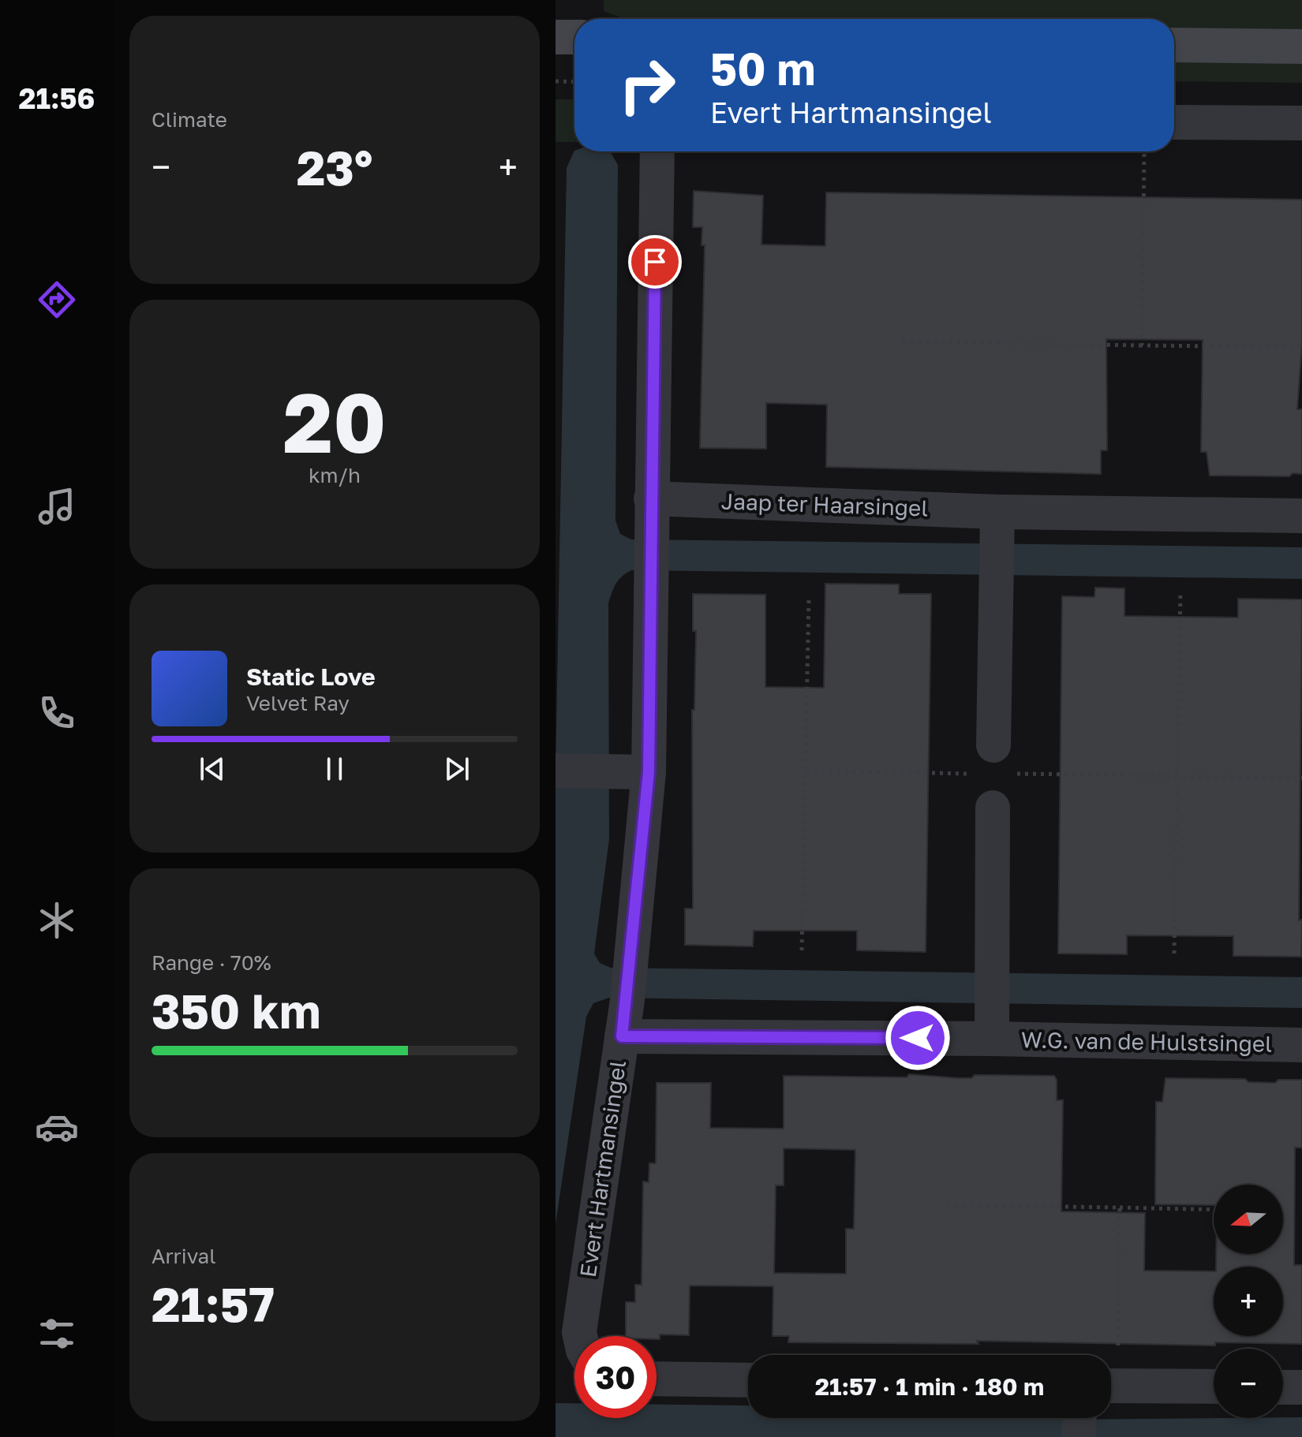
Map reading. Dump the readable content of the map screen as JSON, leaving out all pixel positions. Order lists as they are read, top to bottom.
{
  "streets": {
    "street": ["Jaap ter Haarsingel", "W.G. van de Hulstsingel", "Evert Hartmansingel"]
  },
  "crossings": [
    ["Jaap ter Haarsingel", "Evert Hartmansingel"],
    ["W.G. van de Hulstsingel", "Evert Hartmansingel"]
  ],
  "north": "left",
  "page": {
    "tabs": "21:56",
    "tile": [
      "Climate",
      ["20", "km/h"],
      ["Range · 70%", "350 km"],
      ["Arrival", "21:57"]
    ],
    "turn": ["50 m", "Evert Hartmansingel"],
    "heat": ["−", "23°", "+"],
    "song": ["Static Love", "Velvet Ray"],
    "map_buttons": ["+", "−"],
    "limit": "30",
    "trip": "21:57 · 1 min · 180 m"
  }
}
